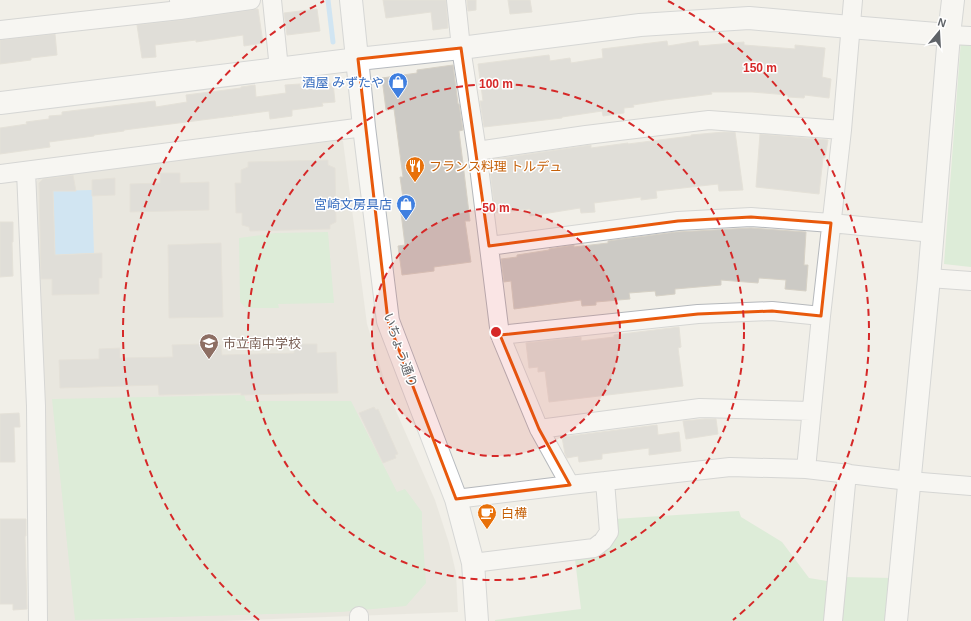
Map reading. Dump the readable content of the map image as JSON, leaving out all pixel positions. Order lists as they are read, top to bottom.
{
  "streets": {
    "street": ["いちょう通り"]
  },
  "places": {
    "shop": ["酒屋 みずたや", "宮崎文房具店"],
    "restaurant": ["フランス料理 トルデュ"],
    "school or university": ["市立南中学校"],
    "cafe": ["白樺"]
  },
  "north": "top",
  "rings": ["150 m", "100 m", "50 m"]
}
